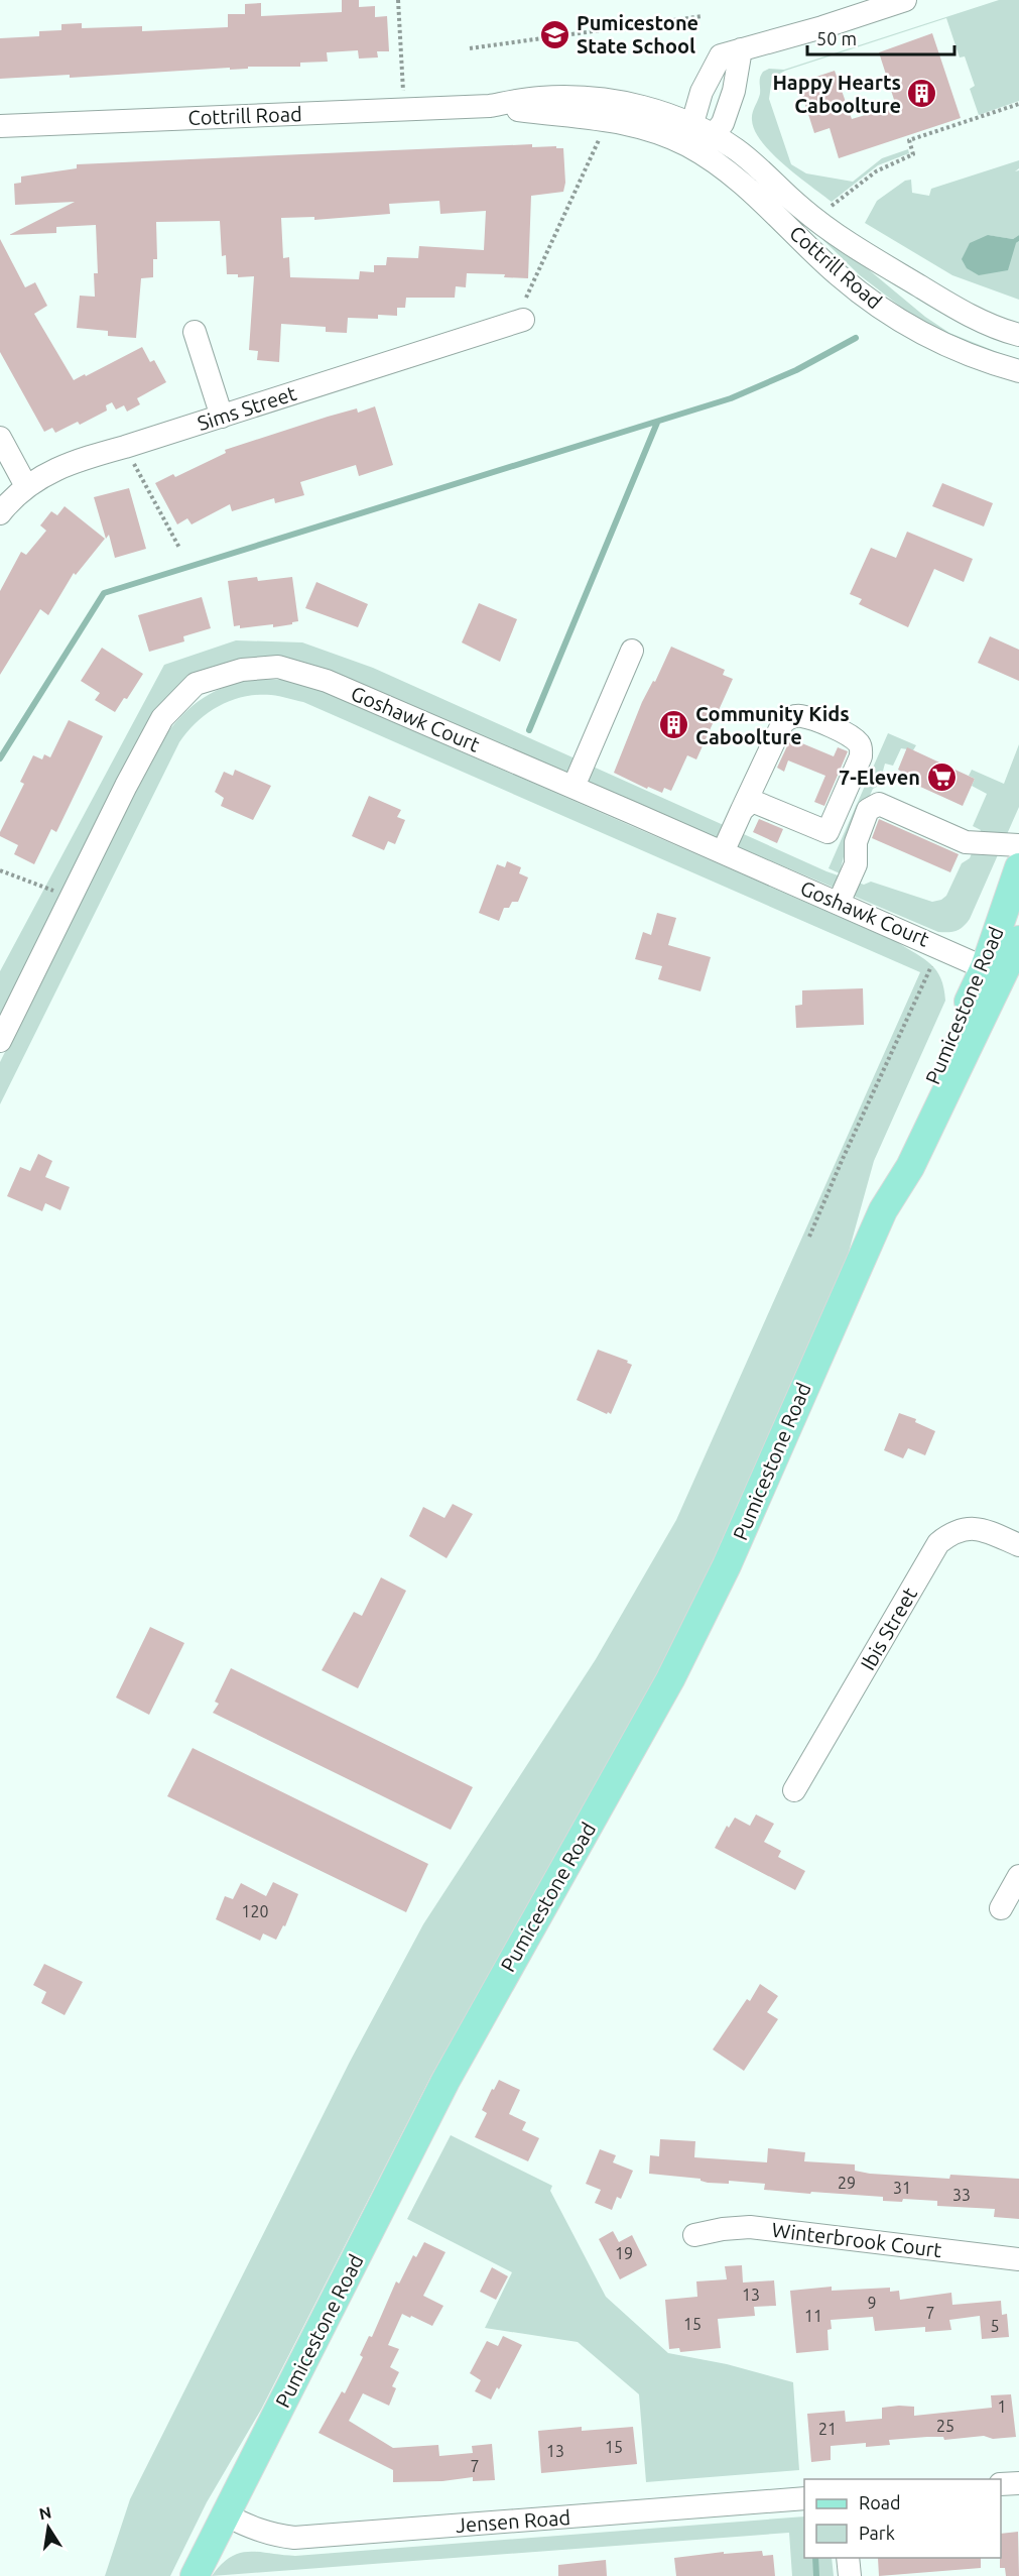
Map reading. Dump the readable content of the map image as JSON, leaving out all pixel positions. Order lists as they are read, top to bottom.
{
  "streets": {
    "main road": ["Pumicestone Road"],
    "street": [
      "Cottrill Road",
      "Sims Street",
      "Goshawk Court",
      "Ibis Street",
      "Winterbrook Court",
      "Jensen Road"
    ]
  },
  "crossings": [
    ["Goshawk Court", "Pumicestone Road"],
    ["Pumicestone Road", "Jensen Road"]
  ],
  "places": {
    "school or university": ["Pumicestone State School"],
    "building": ["Happy Hearts Caboolture", "Community Kids Caboolture"],
    "supermarket": ["7-Eleven"]
  },
  "house_numbers": [
    "120",
    "29",
    "31",
    "33",
    "19",
    "13",
    "9",
    "7",
    "11",
    "15",
    "5",
    "1",
    "25",
    "21",
    "15",
    "13",
    "7"
  ],
  "legend": ["Road", "Park"],
  "scale_bar": "50 m",
  "north": "top"
}
